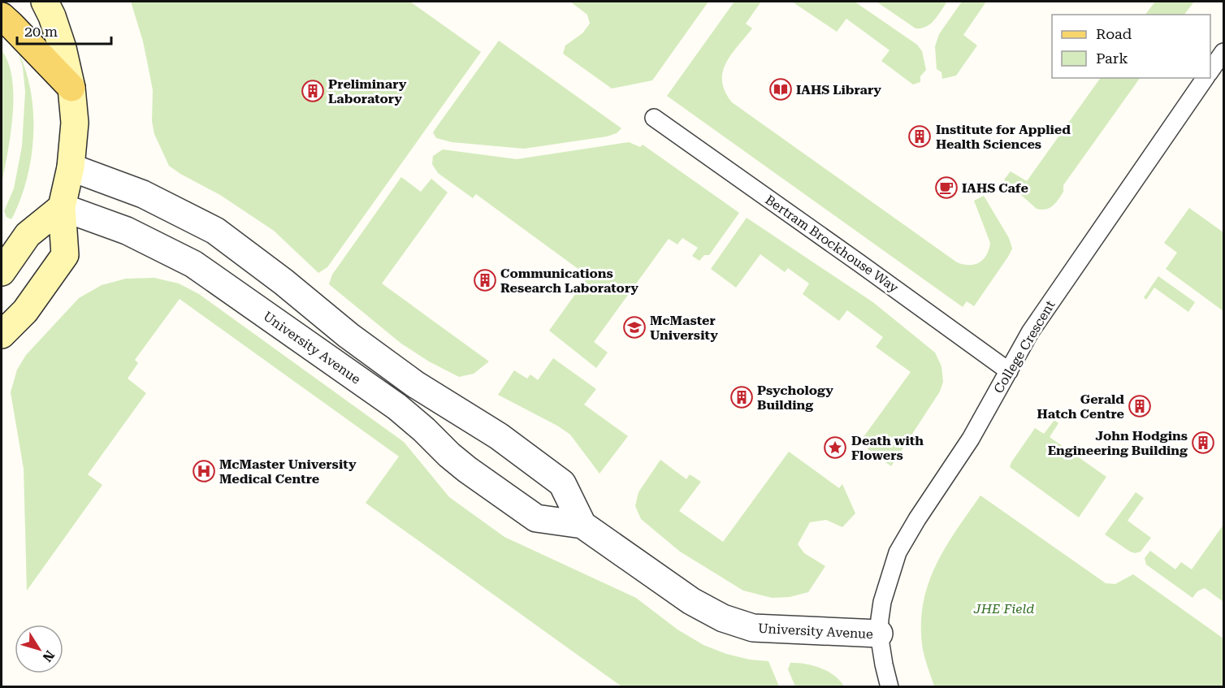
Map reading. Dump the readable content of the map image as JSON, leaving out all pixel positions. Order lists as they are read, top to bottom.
{
  "streets": {
    "street": ["University Avenue"],
    "lane": ["Bertram Brockhouse Way", "College Crescent"]
  },
  "crossings": [
    ["Bertram Brockhouse Way", "College Crescent"],
    ["College Crescent", "University Avenue"]
  ],
  "parks": ["JHE Field"],
  "places": {
    "library": ["IAHS Library"],
    "building": [
      "Preliminary Laboratory",
      "Institute for Applied Health Sciences",
      "Communications Research Laboratory",
      "Psychology Building",
      "Gerald Hatch Centre",
      "John Hodgins Engineering Building"
    ],
    "cafe": ["IAHS Cafe"],
    "school or university": ["McMaster University"],
    "place": ["Death with Flowers"],
    "hospital": ["McMaster University Medical Centre"]
  },
  "legend": ["Road", "Park"],
  "scale_bar": "20 m",
  "north": "bottom right"
}
